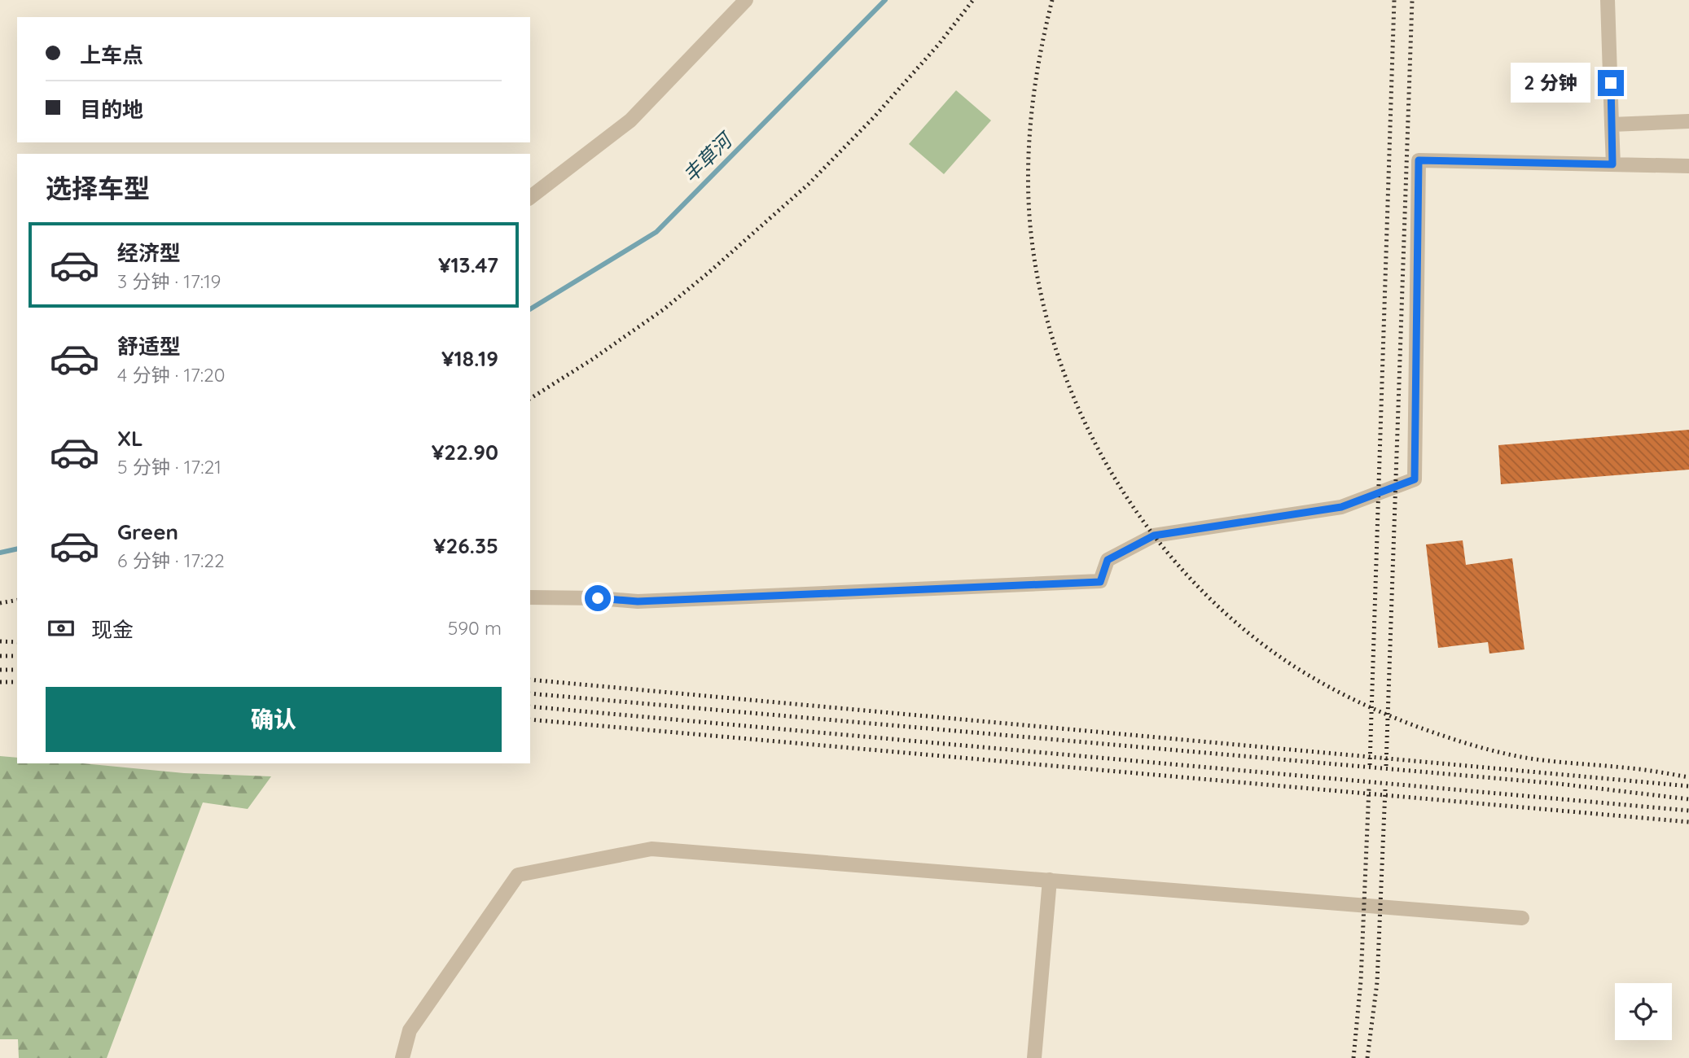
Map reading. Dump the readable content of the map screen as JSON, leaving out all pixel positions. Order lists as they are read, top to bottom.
{
  "water": ["丰草河"],
  "page": {
    "banner": ["上车点", "目的地"],
    "bubble": "2 分钟",
    "heading": "选择车型",
    "list": [
      {
        "name": "经济型",
        "note": "3 分钟 · 17:19",
        "value": "¥13.47"
      },
      {
        "name": "舒适型",
        "note": "4 分钟 · 17:20",
        "value": "¥18.19"
      },
      {
        "name": "XL",
        "note": "5 分钟 · 17:21",
        "value": "¥22.90"
      },
      {
        "name": "Green",
        "note": "6 分钟 · 17:22",
        "value": "¥26.35"
      }
    ],
    "pay": ["现金", "590 m"],
    "buttons": "确认"
  }
}
